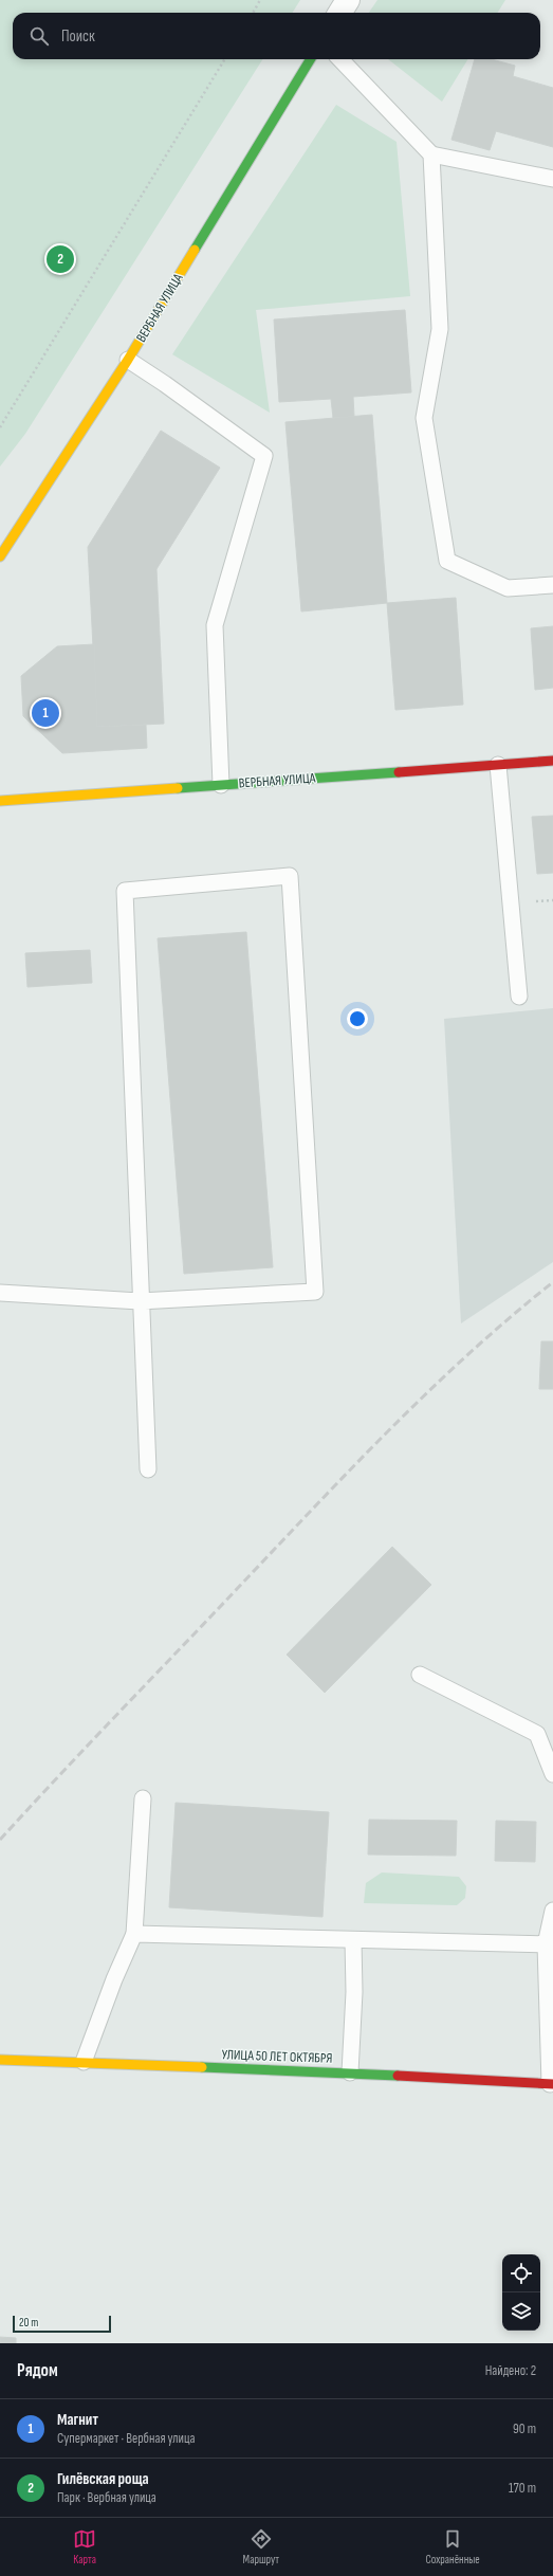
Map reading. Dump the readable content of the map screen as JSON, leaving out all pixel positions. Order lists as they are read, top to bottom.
{
  "streets": {
    "street": ["ВЕРБНАЯ УЛИЦА", "УЛИЦА 50 ЛЕТ ОКТЯБРЯ"]
  },
  "scale_bar": "20 m",
  "page": {
    "search": "Поиск",
    "pins": ["2", "1"],
    "scale": "20 m",
    "heading": ["Рядом", "Найдено: 2"],
    "list": [
      {
        "mark": "1",
        "name": "Магнит",
        "note": "Супермаркет · Вербная улица",
        "value": "90 m"
      },
      {
        "mark": "2",
        "name": "Гилёвская роща",
        "note": "Парк · Вербная улица",
        "value": "170 m"
      }
    ],
    "nav": ["Карта", "Маршрут", "Сохранённые"]
  }
}
